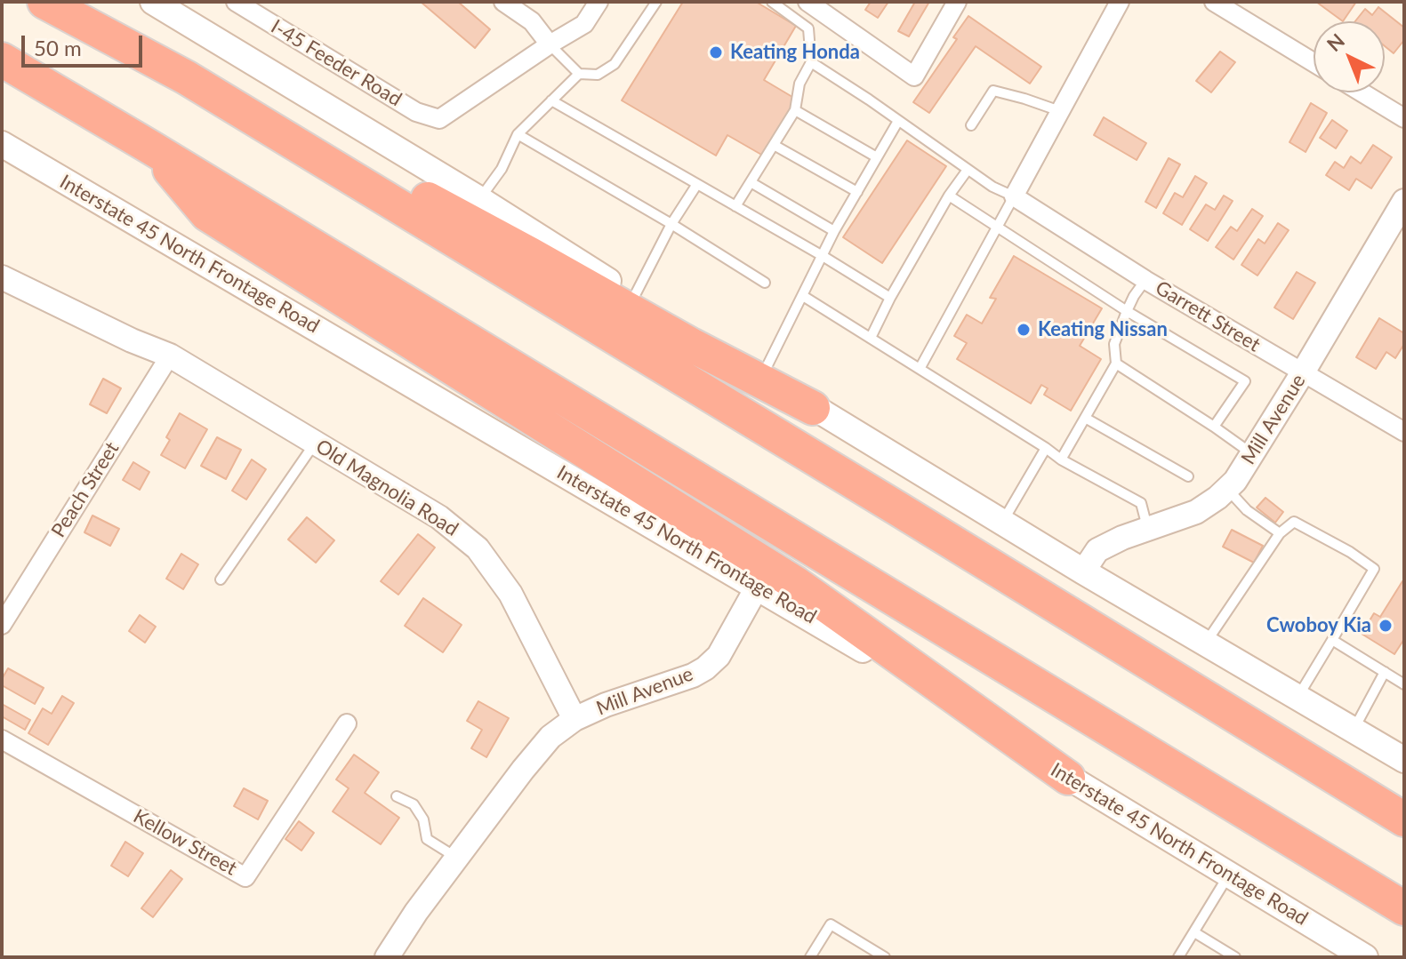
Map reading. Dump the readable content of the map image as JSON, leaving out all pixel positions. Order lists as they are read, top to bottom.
{
  "streets": {
    "main road": ["Interstate 45 North Frontage Road"],
    "street": [
      "I-45 Feeder Road",
      "Garrett Street",
      "Mill Avenue",
      "Old Magnolia Road",
      "Peach Street",
      "Kellow Street"
    ]
  },
  "crossings": [
    ["Interstate 45 North Frontage Road", "Mill Avenue"],
    ["Garrett Street", "Mill Avenue"],
    ["Mill Avenue", "Old Magnolia Road"],
    ["Old Magnolia Road", "Peach Street"]
  ],
  "places": ["Keating Honda", "Keating Nissan", "Cwoboy Kia"],
  "scale_bar": "50 m",
  "north": "top left"
}
